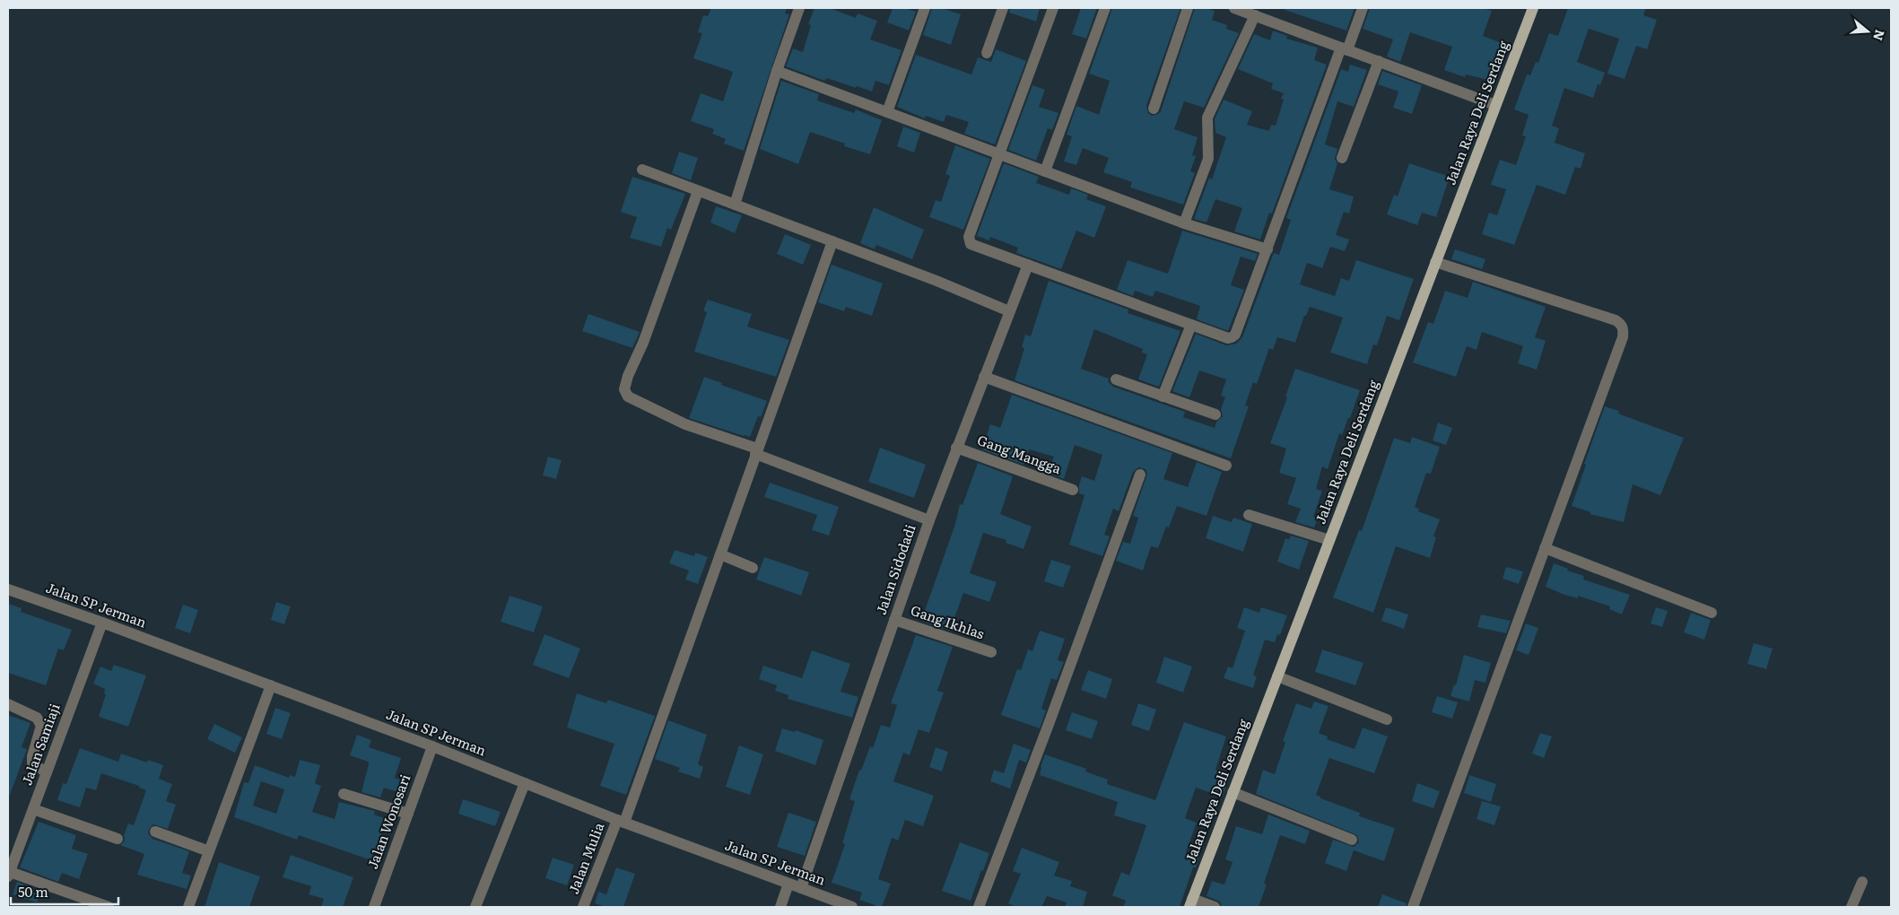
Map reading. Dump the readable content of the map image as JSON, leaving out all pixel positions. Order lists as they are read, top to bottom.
{
  "streets": {
    "main road": ["Jalan Raya Deli Serdang"],
    "street": [
      "Gang Mangga",
      "Jalan Sidodadi",
      "Jalan SP Jerman",
      "Gang Ikhlas",
      "Jalan Samiaji",
      "Jalan Wonosari",
      "Jalan Mulia"
    ]
  },
  "crossings": [
    ["Gang Mangga", "Jalan Sidodadi"],
    ["Jalan Sidodadi", "Jalan SP Jerman"],
    ["Jalan Sidodadi", "Gang Ikhlas"],
    ["Jalan SP Jerman", "Jalan Samiaji"],
    ["Jalan SP Jerman", "Jalan Wonosari"],
    ["Jalan SP Jerman", "Jalan Mulia"]
  ],
  "scale_bar": "50 m",
  "north": "right"
}
